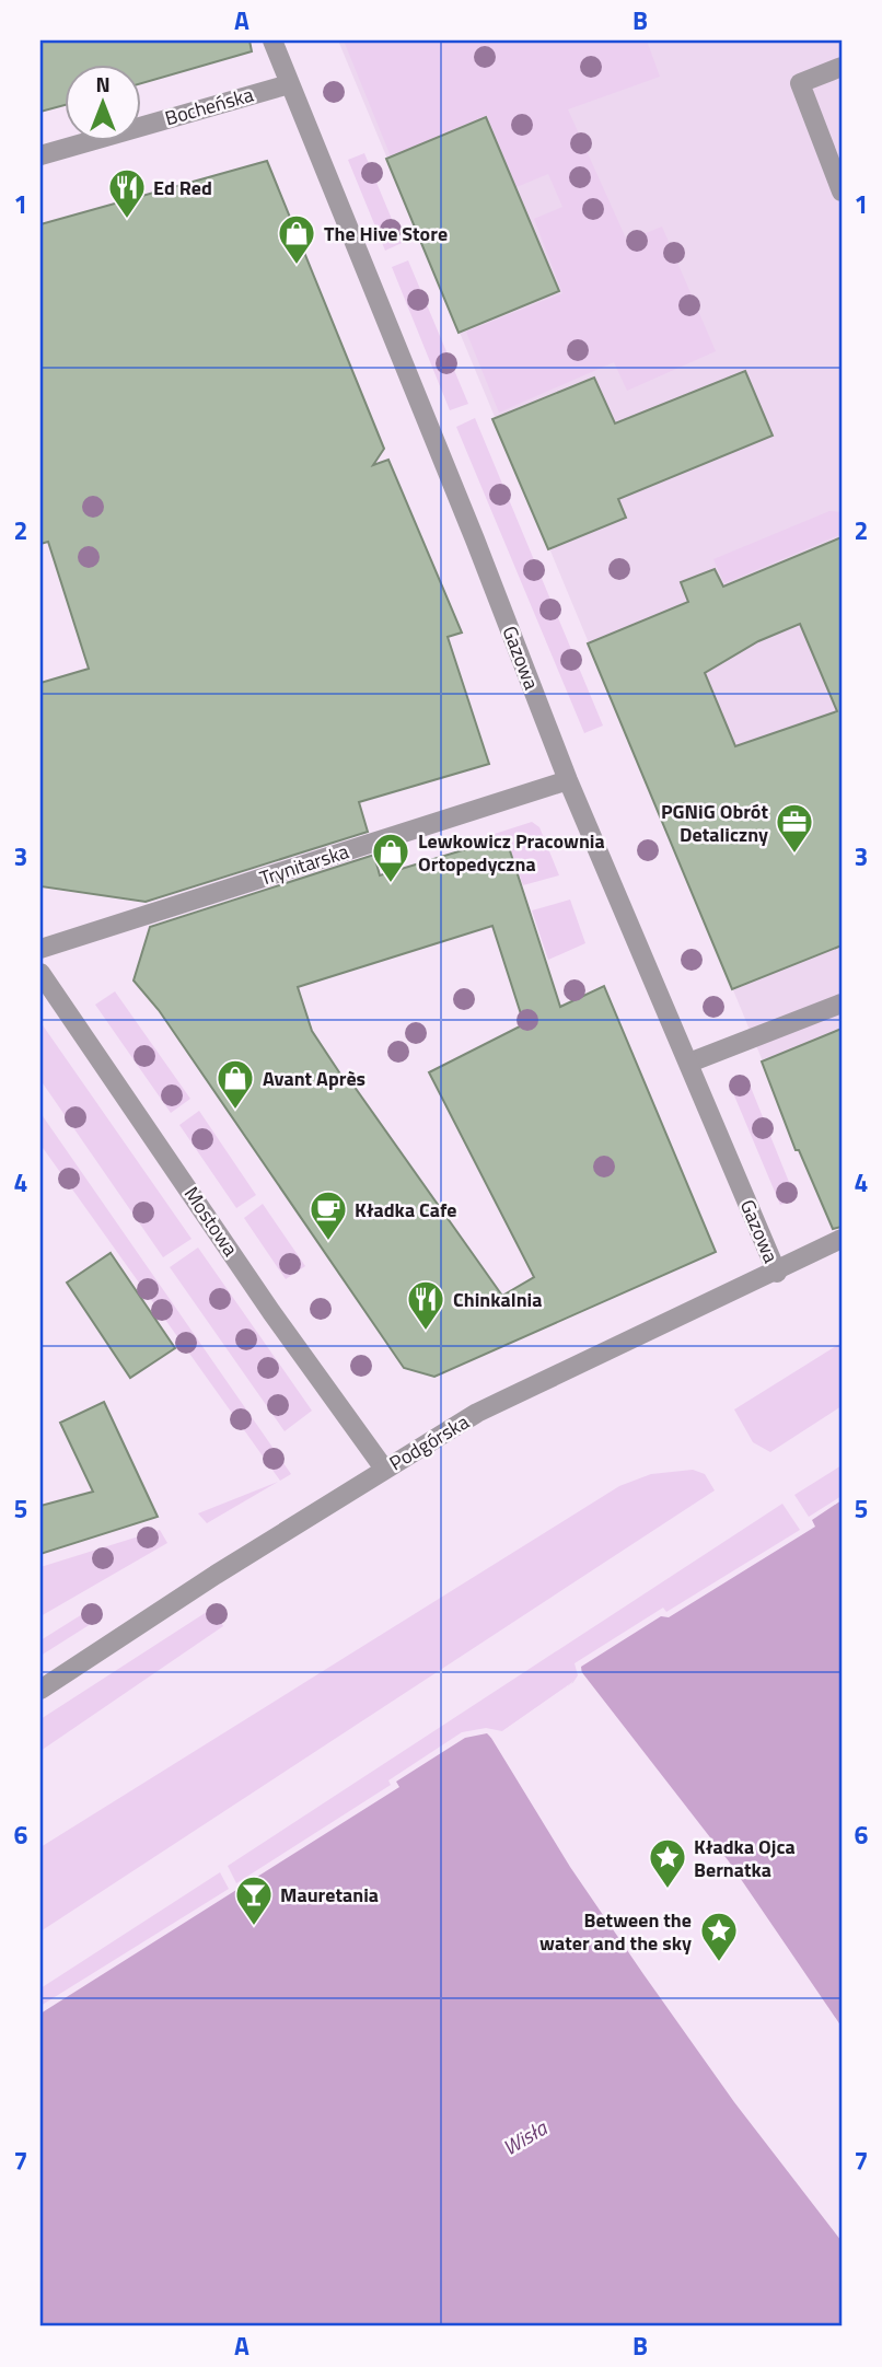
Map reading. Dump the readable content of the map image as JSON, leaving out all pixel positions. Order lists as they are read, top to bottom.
{
  "streets": {
    "street": [
      "Bocheńska",
      "Gazowa",
      "Trynitarska",
      "Mostowa",
      "Podgórska"
    ]
  },
  "crossings": [
    ["Bocheńska", "Gazowa"],
    ["Gazowa", "Trynitarska"],
    ["Gazowa", "Podgórska"],
    ["Mostowa", "Podgórska"]
  ],
  "water": ["Wisła"],
  "places": {
    "restaurant": ["Ed Red", "Chinkalnia"],
    "shop": ["The Hive Store", "Lewkowicz Pracownia Ortopedyczna", "Avant Après"],
    "office": ["PGNiG Obrót Detaliczny"],
    "cafe": ["Kładka Cafe"],
    "place": ["Kładka Ojca Bernatka", "Between the water and the sky"],
    "bar": ["Mauretania"]
  },
  "north": "top",
  "grid": {
    "columns": ["A", "B"],
    "rows": [
      "1",
      "2",
      "3",
      "4",
      "5",
      "6",
      "7"
    ]
  }
}
